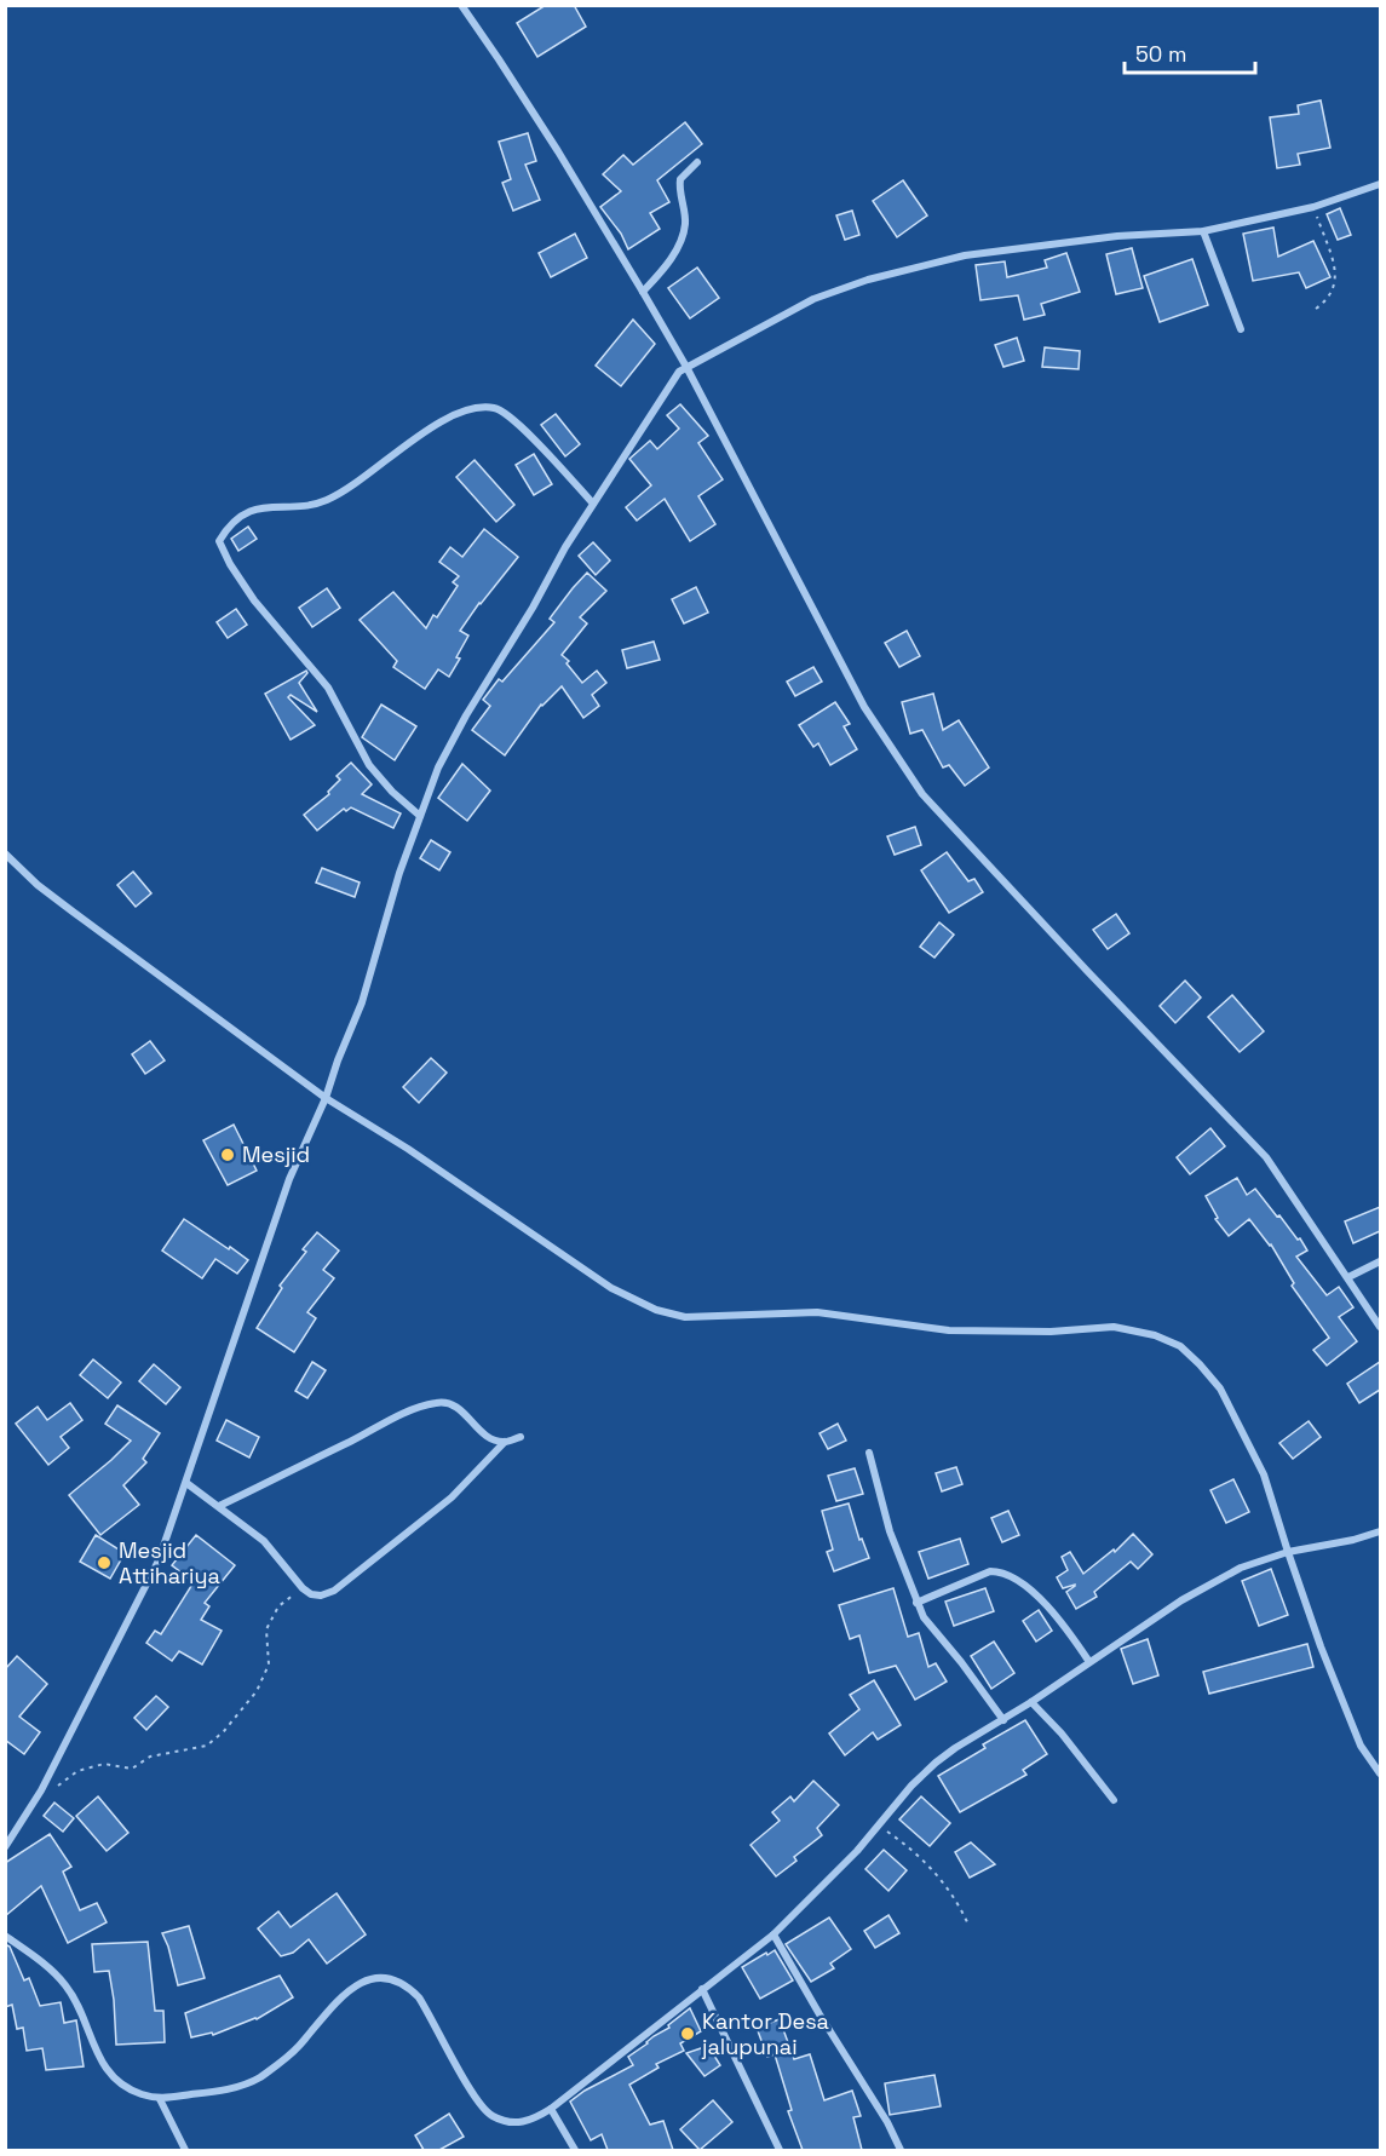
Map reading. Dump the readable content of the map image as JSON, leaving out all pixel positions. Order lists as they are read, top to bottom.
{
  "places": ["Mesjid", "Mesjid Attihariya", "Kantor Desa jalupunai"],
  "scale_bar": "50 m"
}
